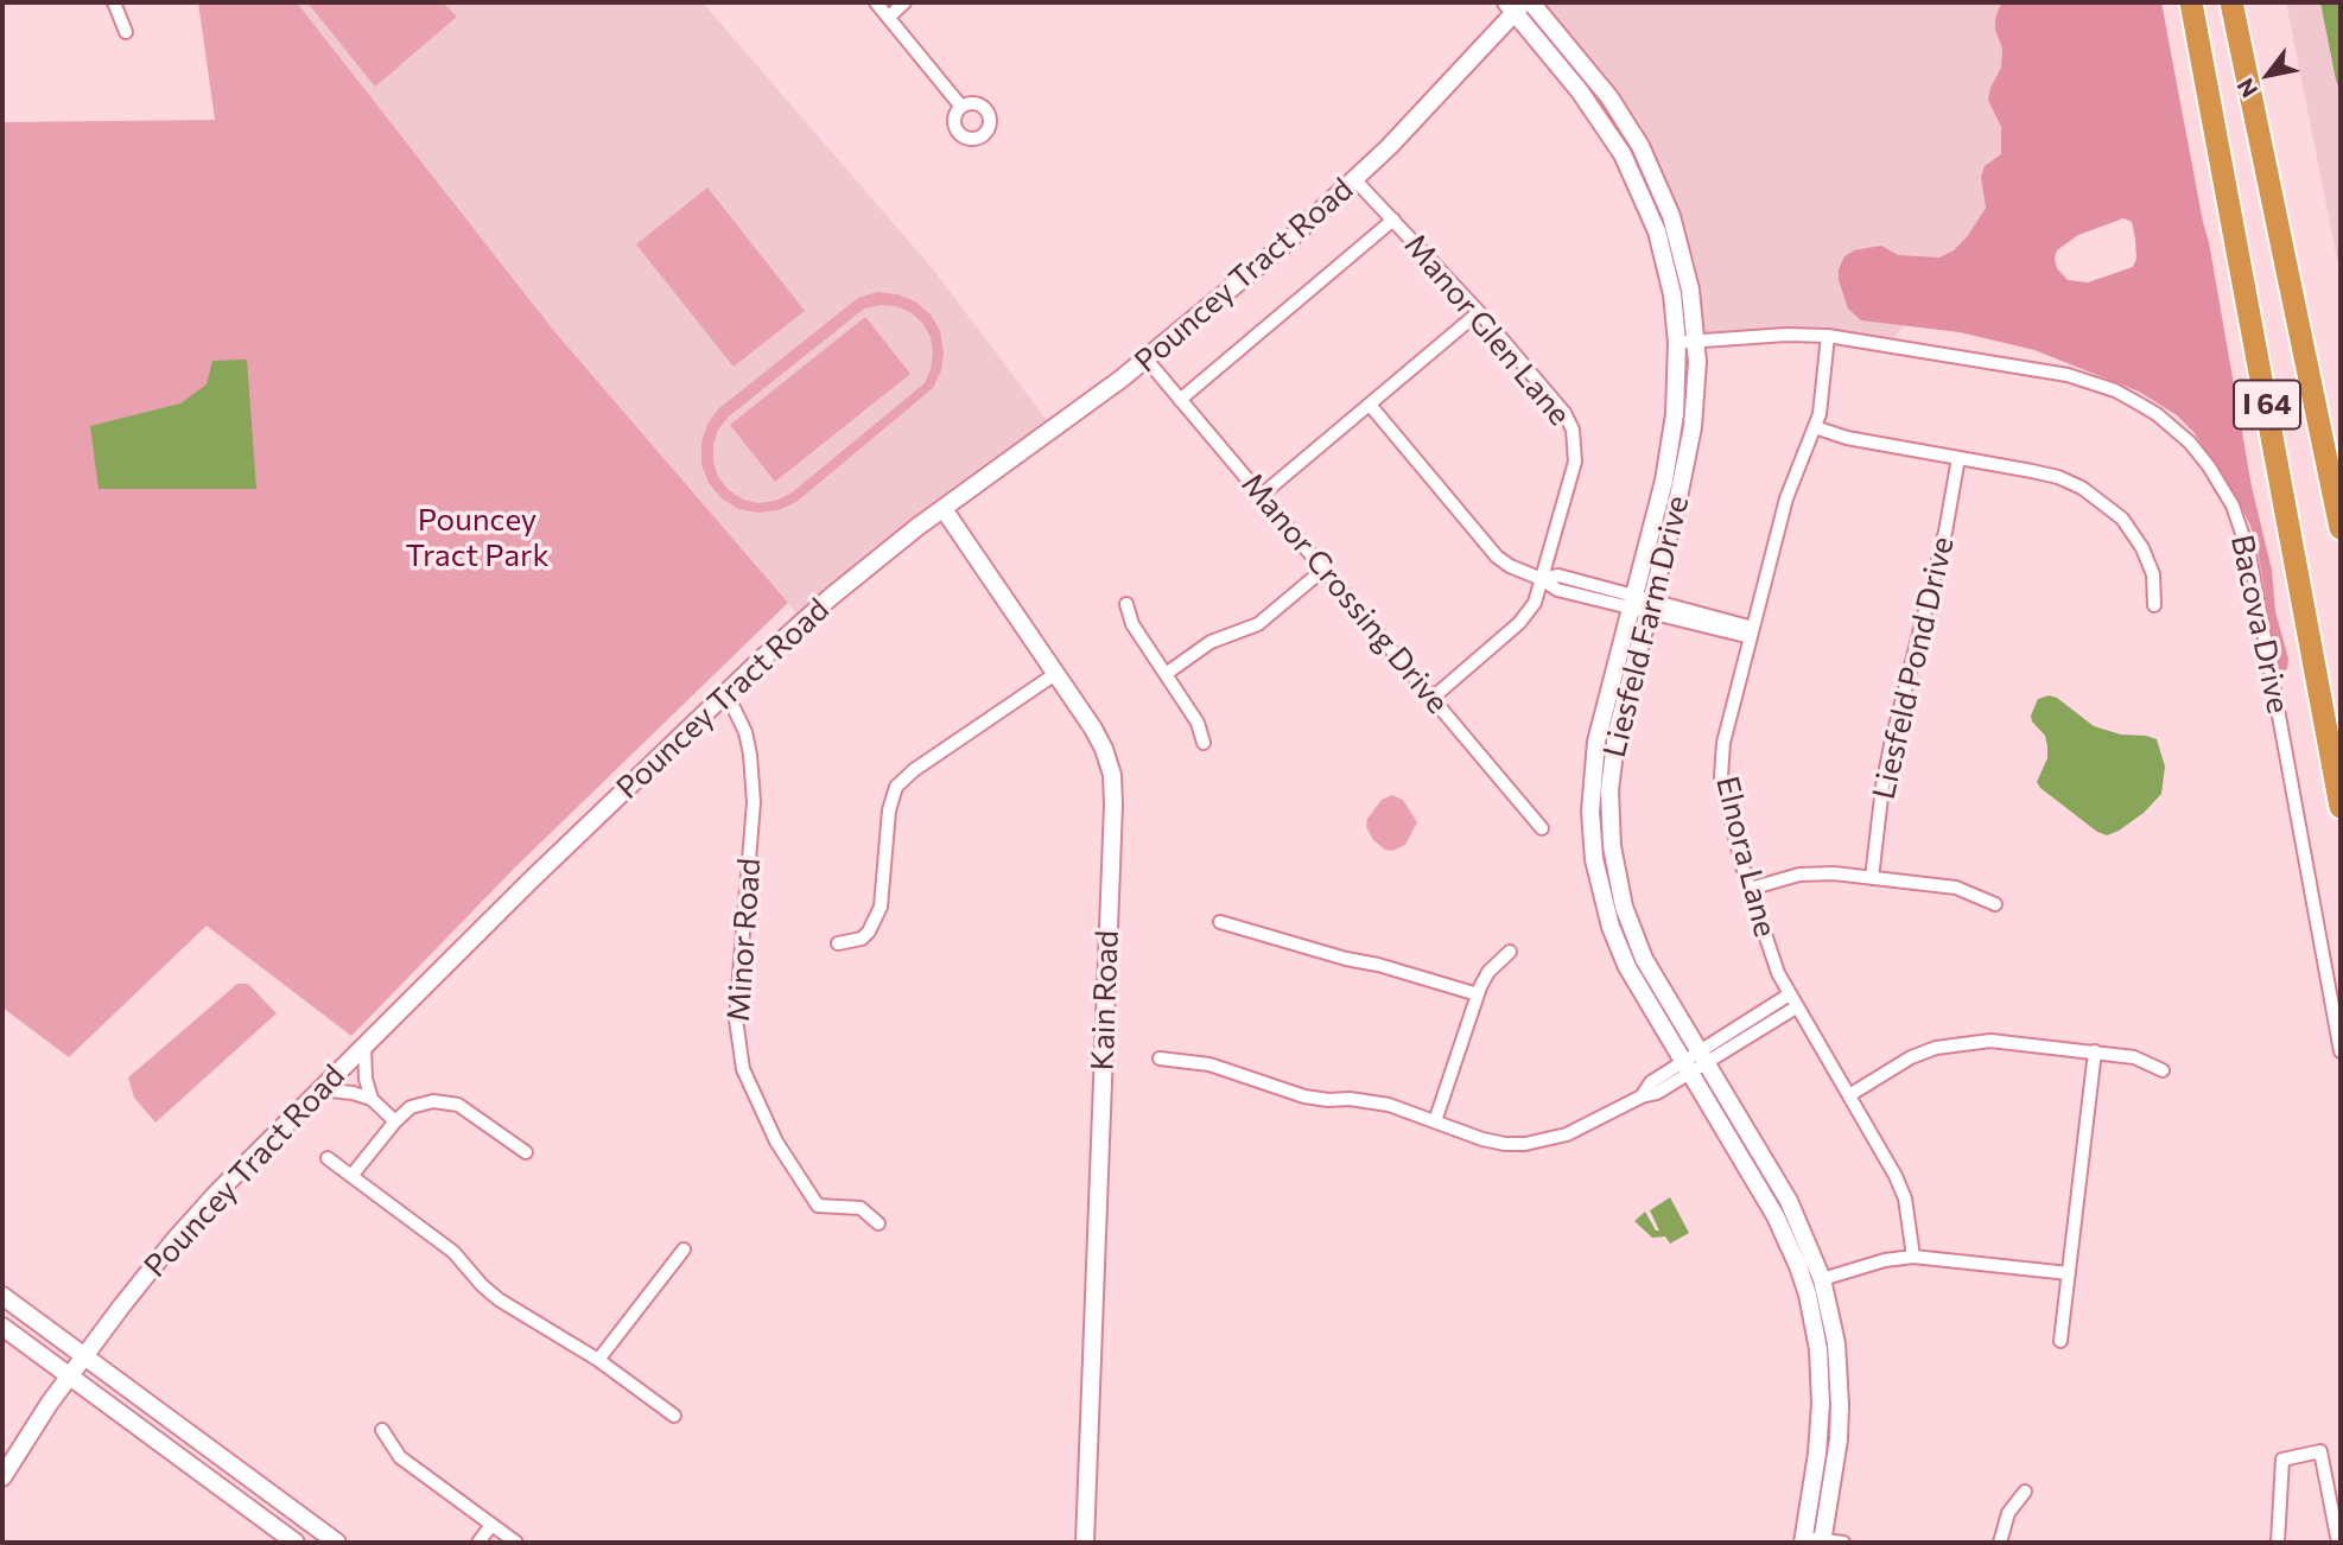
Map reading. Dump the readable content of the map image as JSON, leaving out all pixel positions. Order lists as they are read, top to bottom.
{
  "streets": {
    "highway": ["I 64"],
    "street": [
      "Pouncey Tract Road",
      "Manor Glen Lane",
      "Manor Crossing Drive",
      "Bacova Drive",
      "Liesfeld Farm Drive",
      "Liesfeld Pond Drive",
      "Elnora Lane",
      "Minor Road",
      "Kain Road"
    ]
  },
  "crossings": [
    ["Pouncey Tract Road", "Manor Glen Lane"],
    ["Pouncey Tract Road", "Manor Crossing Drive"],
    ["Pouncey Tract Road", "Liesfeld Farm Drive"],
    ["Pouncey Tract Road", "Minor Road"],
    ["Pouncey Tract Road", "Kain Road"],
    ["Manor Glen Lane", "Manor Crossing Drive"],
    ["Bacova Drive", "Liesfeld Farm Drive"],
    ["Bacova Drive", "Elnora Lane"]
  ],
  "parks": ["Pouncey Tract Park"],
  "north": "bottom left"
}
